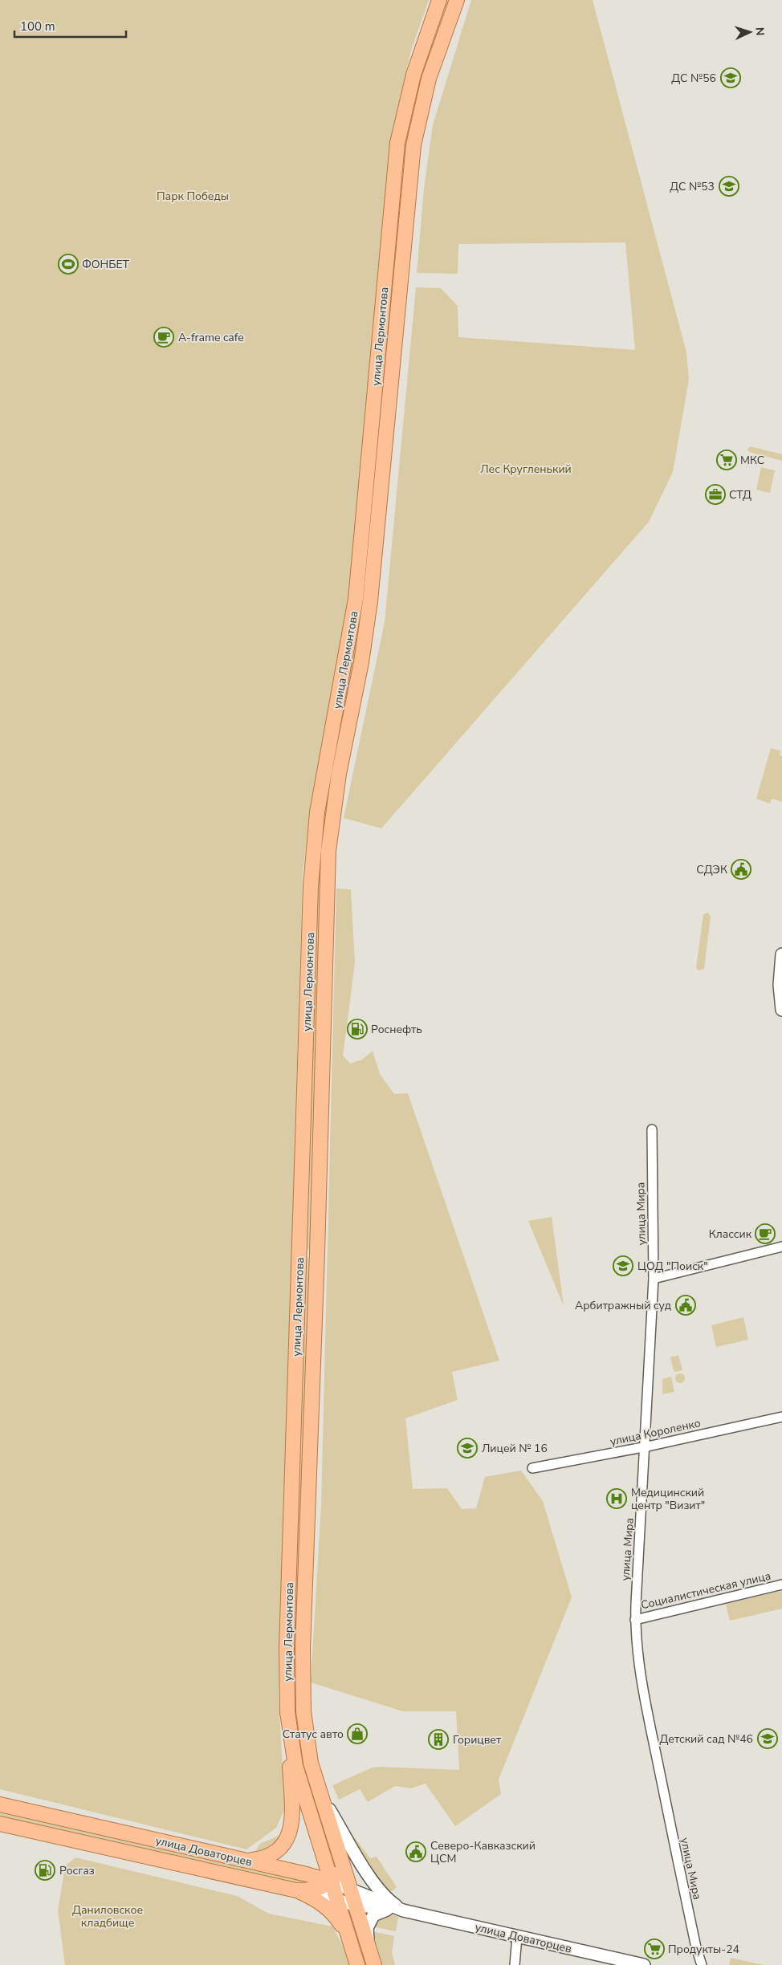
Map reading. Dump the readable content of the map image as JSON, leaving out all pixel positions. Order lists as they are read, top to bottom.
{
  "streets": {
    "main road": ["улица Лермонтова", "улица Доваторцев"],
    "street": ["улица Мира", "улица Короленко", "Социалистическая улица"]
  },
  "crossings": [
    ["улица Лермонтова", "улица Доваторцев"],
    ["улица Мира", "улица Короленко"],
    ["улица Мира", "Социалистическая улица"]
  ],
  "parks": ["Парк Победы", "Лес Кругленький", "Даниловское кладбище"],
  "places": {
    "school or university": [
      "ДС №56",
      "ДС №53",
      "ЦОД \"Поиск\"",
      "Лицей № 16",
      "Детский сад №46"
    ],
    "sports": ["ФОНБЕТ"],
    "cafe": ["A-frame cafe", "Классик"],
    "supermarket": ["МКС", "Продукты-24"],
    "office": ["СТД"],
    "public building": ["СДЭК", "Арбитражный суд", "Северо-Кавказский ЦСМ"],
    "fuel station": ["Роснефть", "Росгаз"],
    "hospital": ["Медицинский центр \"Визит\""],
    "shop": ["Статус авто"],
    "building": ["Горицвет"]
  },
  "scale_bar": "100 m",
  "north": "right"
}
